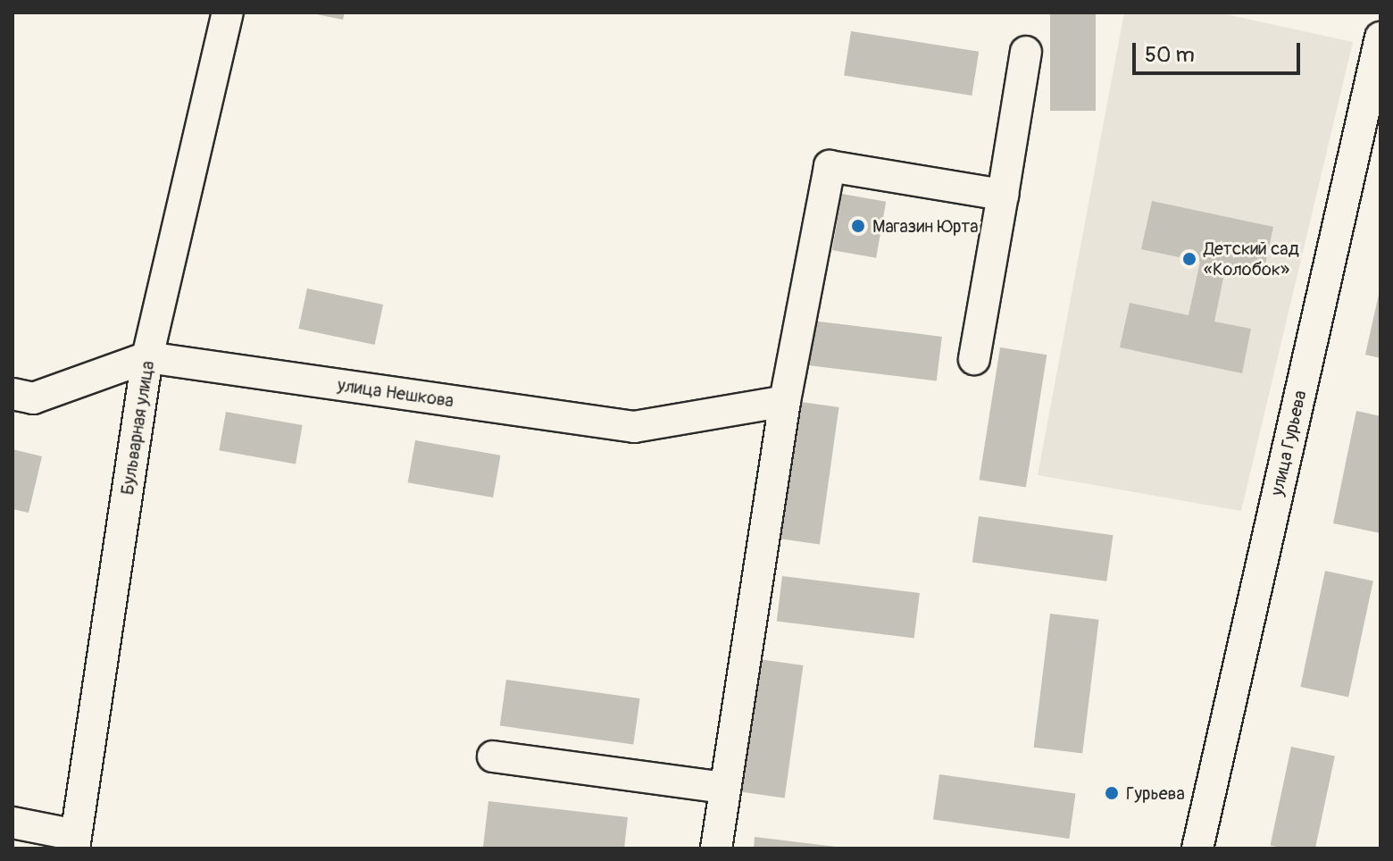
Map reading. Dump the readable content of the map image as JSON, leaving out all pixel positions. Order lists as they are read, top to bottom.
{
  "streets": {
    "street": ["улица Нешкова", "Бульварная улица", "улица Гурьева"]
  },
  "crossings": [
    ["улица Нешкова", "Бульварная улица"]
  ],
  "places": ["Магазин Юрта", "Детский сад «Колобок»", "Гурьева"],
  "scale_bar": "50 m"
}
